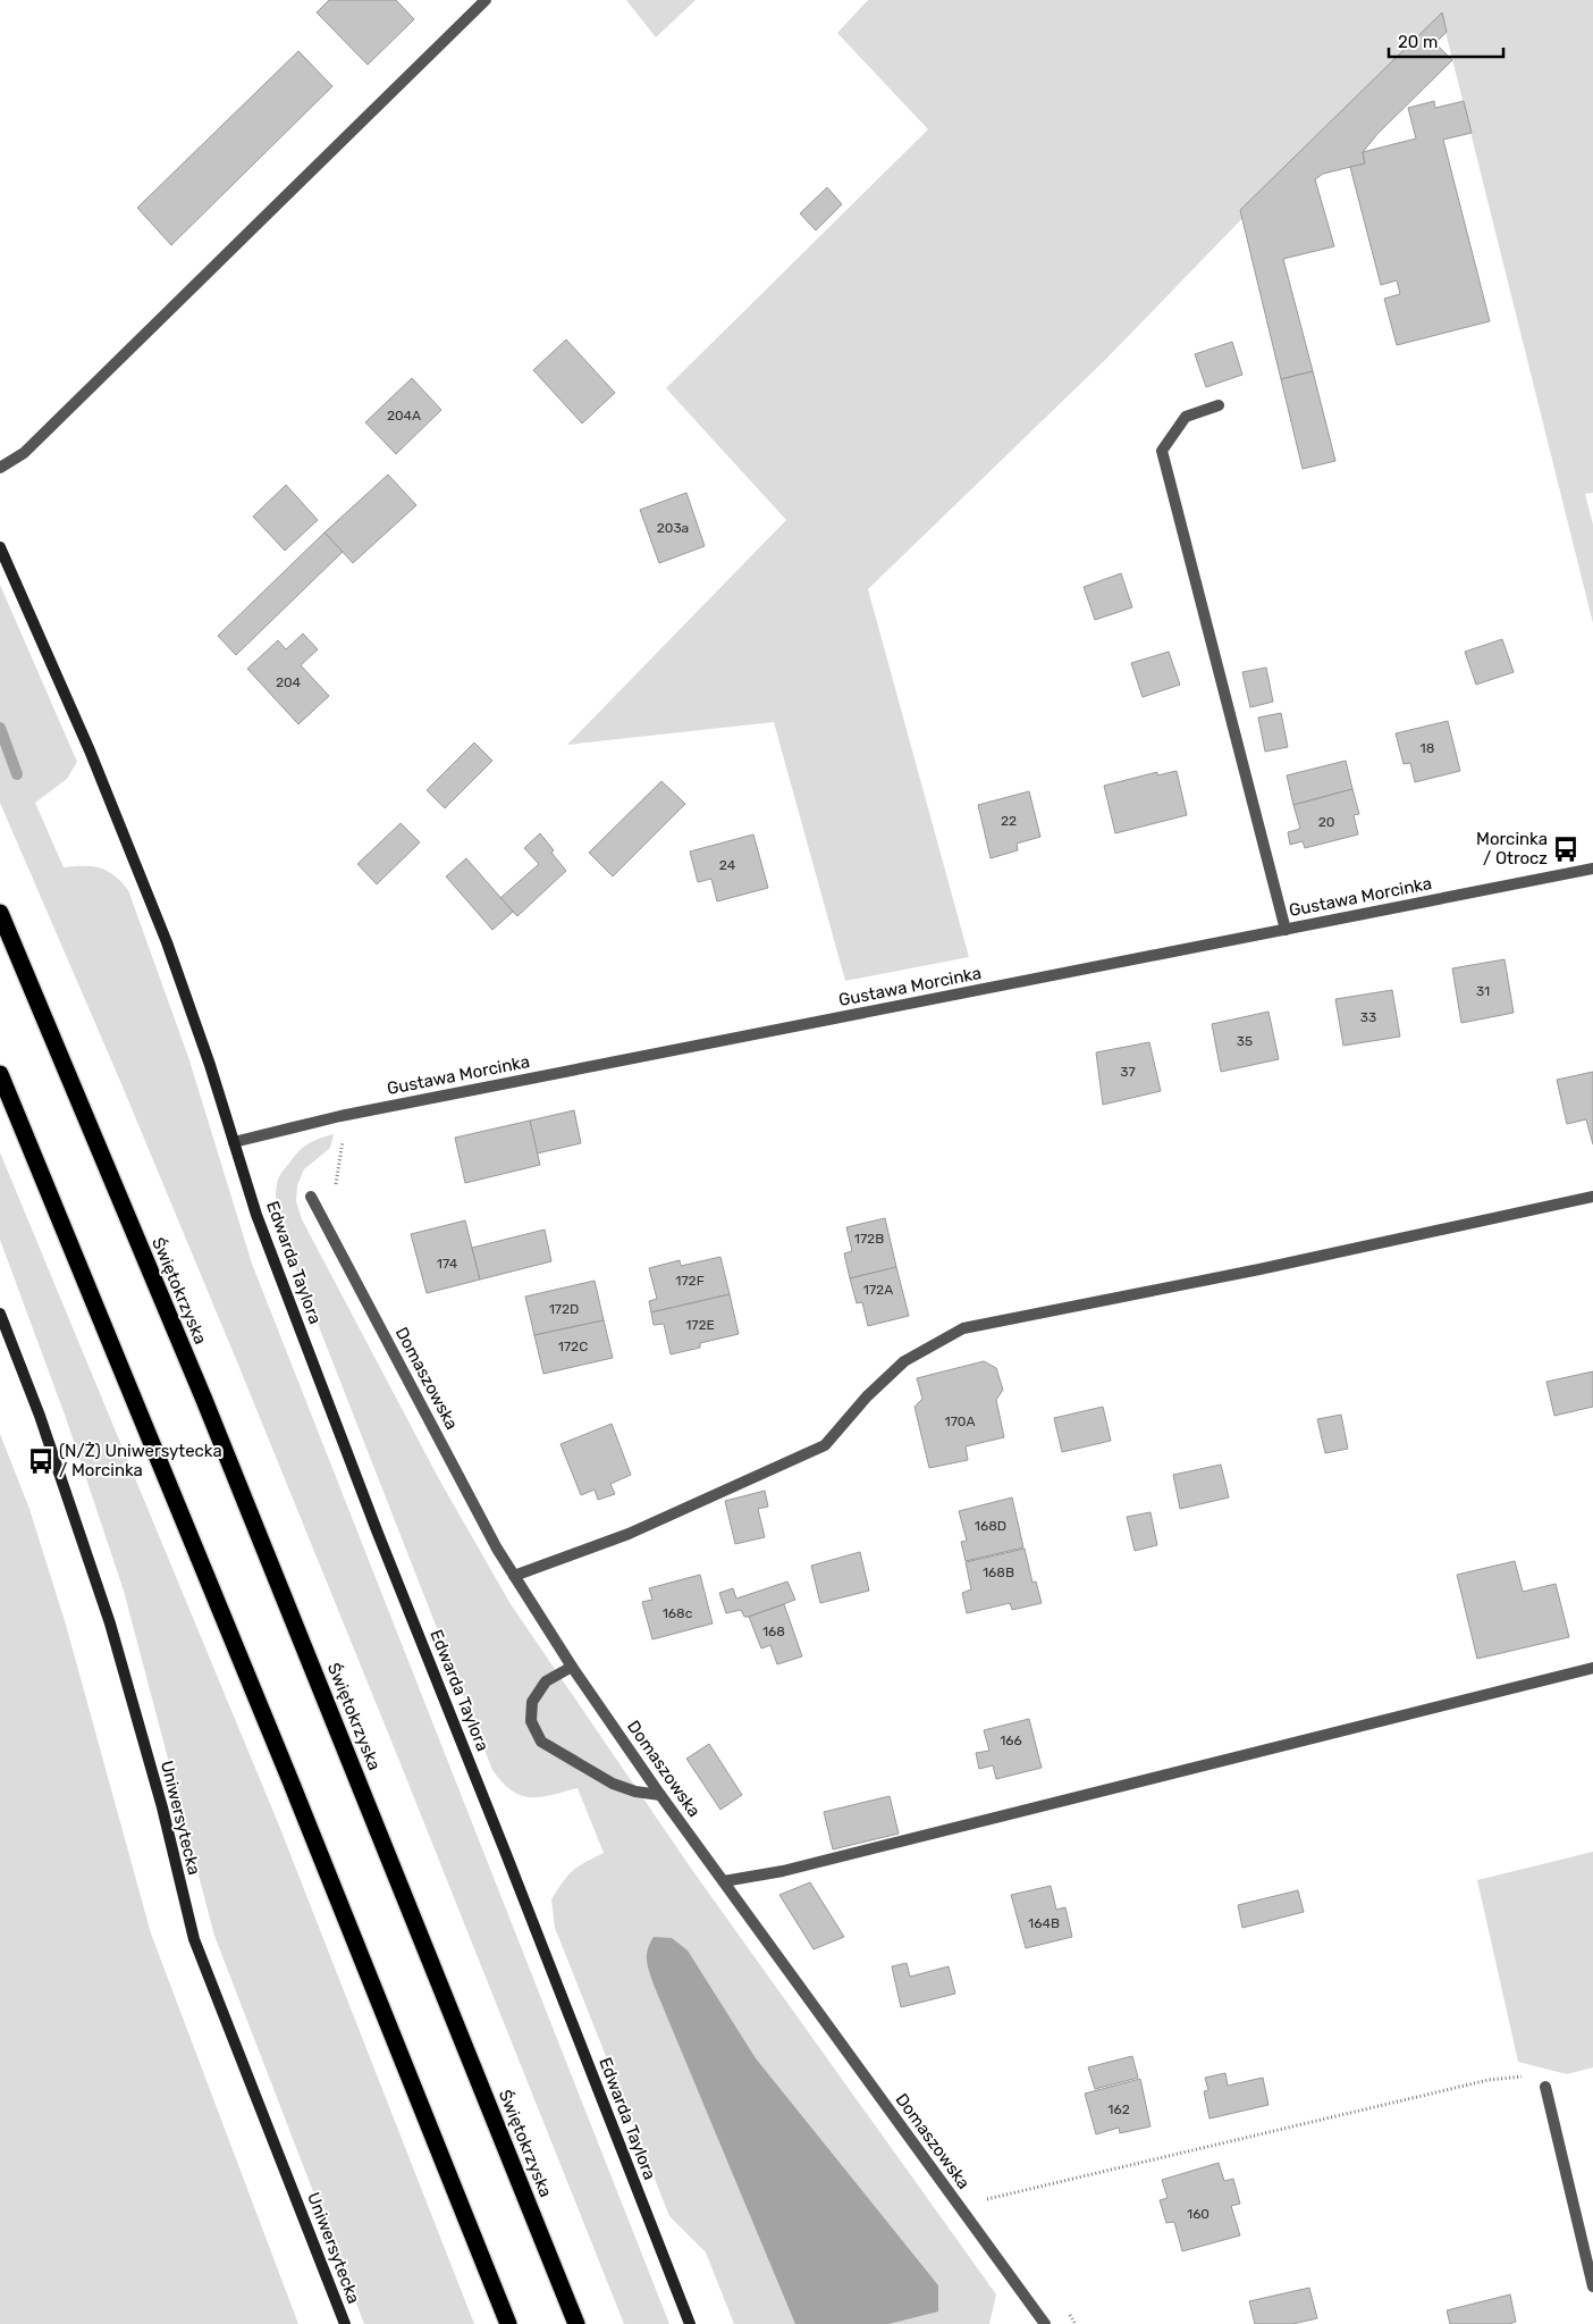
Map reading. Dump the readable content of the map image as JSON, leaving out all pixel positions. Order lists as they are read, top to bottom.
{
  "streets": {
    "highway": ["Świętokrzyska"],
    "street": [
      "Gustawa Morcinka",
      "Edwarda Taylora",
      "Domaszowska",
      "Uniwersytecka"
    ]
  },
  "crossings": [
    ["Gustawa Morcinka", "Edwarda Taylora"]
  ],
  "places": {
    "bus stop": ["Morcinka / Otrocz", "(N/Ż) Uniwersytecka / Morcinka"]
  },
  "house_numbers": [
    "204A",
    "203a",
    "204",
    "18",
    "22",
    "20",
    "24",
    "31",
    "33",
    "35",
    "37",
    "172B",
    "174",
    "172F",
    "172A",
    "172D",
    "172E",
    "172C",
    "170A",
    "168D",
    "168B",
    "168c",
    "168",
    "166",
    "164B",
    "162",
    "160"
  ],
  "scale_bar": "20 m"
}
